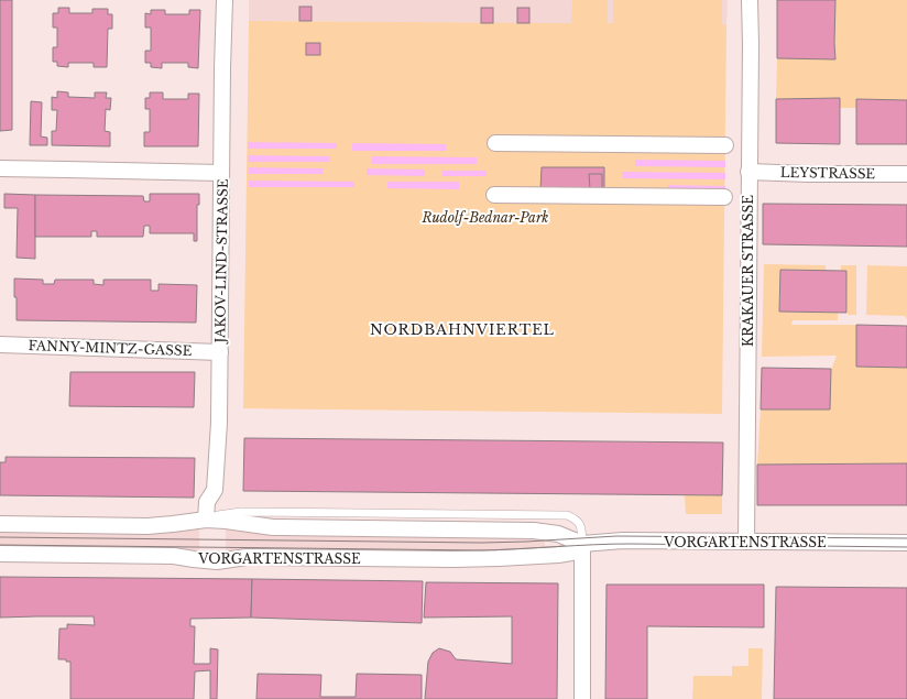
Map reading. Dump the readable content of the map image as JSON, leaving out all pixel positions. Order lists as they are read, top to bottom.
{
  "streets": {
    "street": [
      "LEYSTRASSE",
      "JAKOV-LIND-STRASSE",
      "KRAKAUER STRASSE",
      "FANNY-MINTZ-GASSE",
      "VORGARTENSTRASSE"
    ]
  },
  "crossings": [
    ["LEYSTRASSE", "KRAKAUER STRASSE"],
    ["JAKOV-LIND-STRASSE", "FANNY-MINTZ-GASSE"],
    ["JAKOV-LIND-STRASSE", "VORGARTENSTRASSE"],
    ["KRAKAUER STRASSE", "VORGARTENSTRASSE"]
  ],
  "districts": ["NORDBAHNVIERTEL"],
  "parks": ["Rudolf-Bednar-Park"]
}
